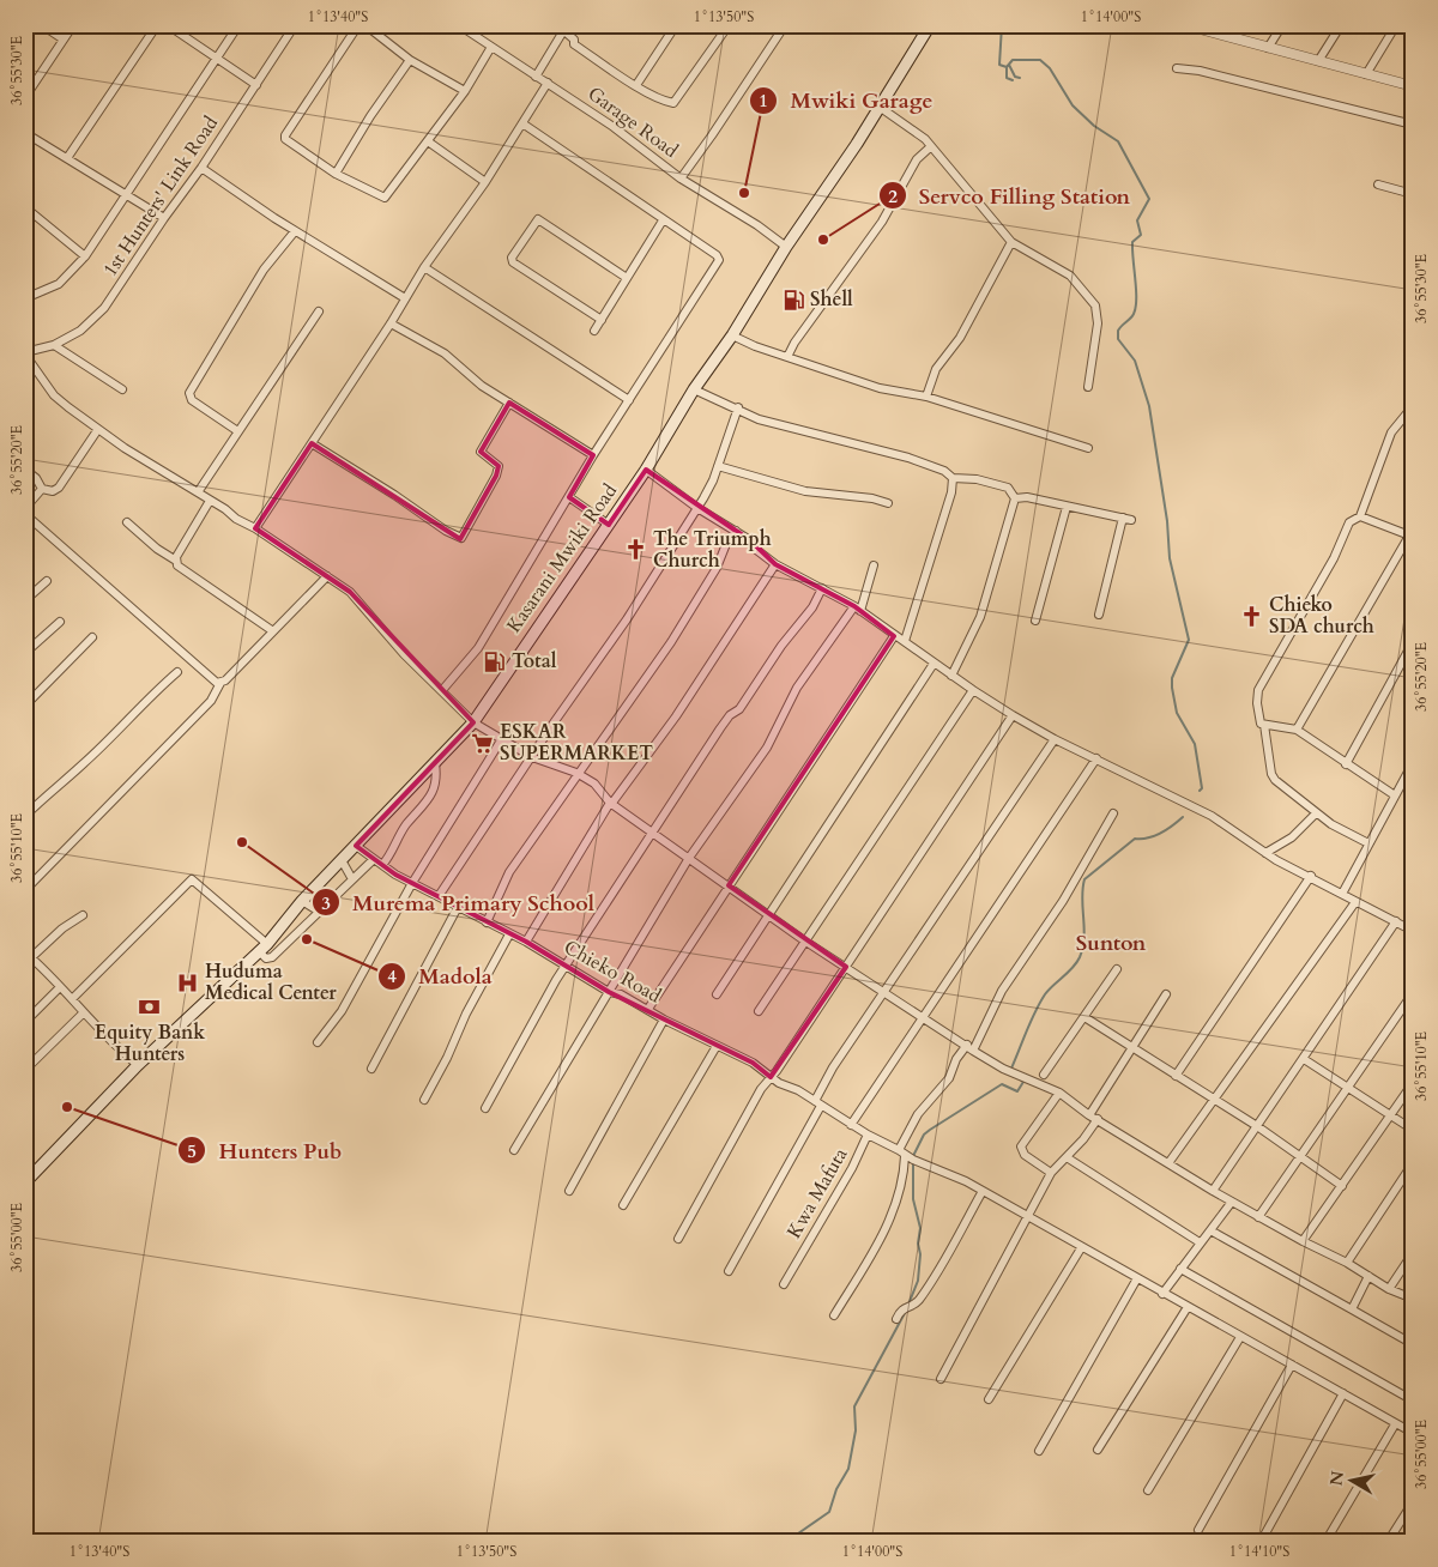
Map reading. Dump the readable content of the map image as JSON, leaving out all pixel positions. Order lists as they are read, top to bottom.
{
  "streets": {
    "main road": ["Kasarani Mwiki Road"],
    "street": [
      "Garage Road",
      "1st Hunters' Link Road",
      "Chieko Road",
      "Kwa Mafuta"
    ]
  },
  "crossings": [
    ["Garage Road", "Kasarani Mwiki Road"],
    ["Kasarani Mwiki Road", "Chieko Road"],
    ["Chieko Road", "Kwa Mafuta"]
  ],
  "districts": ["Sunton"],
  "places": {
    "other": [
      "Mwiki Garage",
      "Servco Filling Station",
      "Murema Primary School",
      "Madola",
      "Hunters Pub"
    ],
    "fuel station": ["Shell", "Total"],
    "church": ["The Triumph Church", "Chieko SDA church"],
    "supermarket": ["ESKAR SUPERMARKET"],
    "hospital": ["Huduma Medical Center"],
    "bank": ["Equity Bank Hunters"]
  },
  "north": "left",
  "coordinates": [
    "1°13'40\"S",
    "1°13'50\"S",
    "1°14'00\"S",
    "36°55'30\"E",
    "36°55'20\"E",
    "36°55'10\"E",
    "36°55'00\"E",
    "1°14'10\"S"
  ]
}
